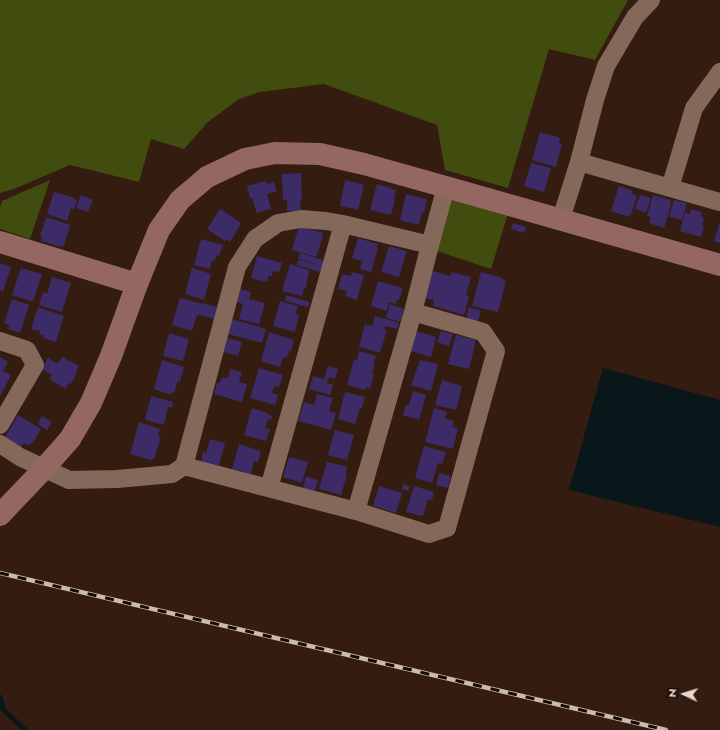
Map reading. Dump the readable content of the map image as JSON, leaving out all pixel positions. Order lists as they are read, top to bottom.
{
  "north": "left"
}
